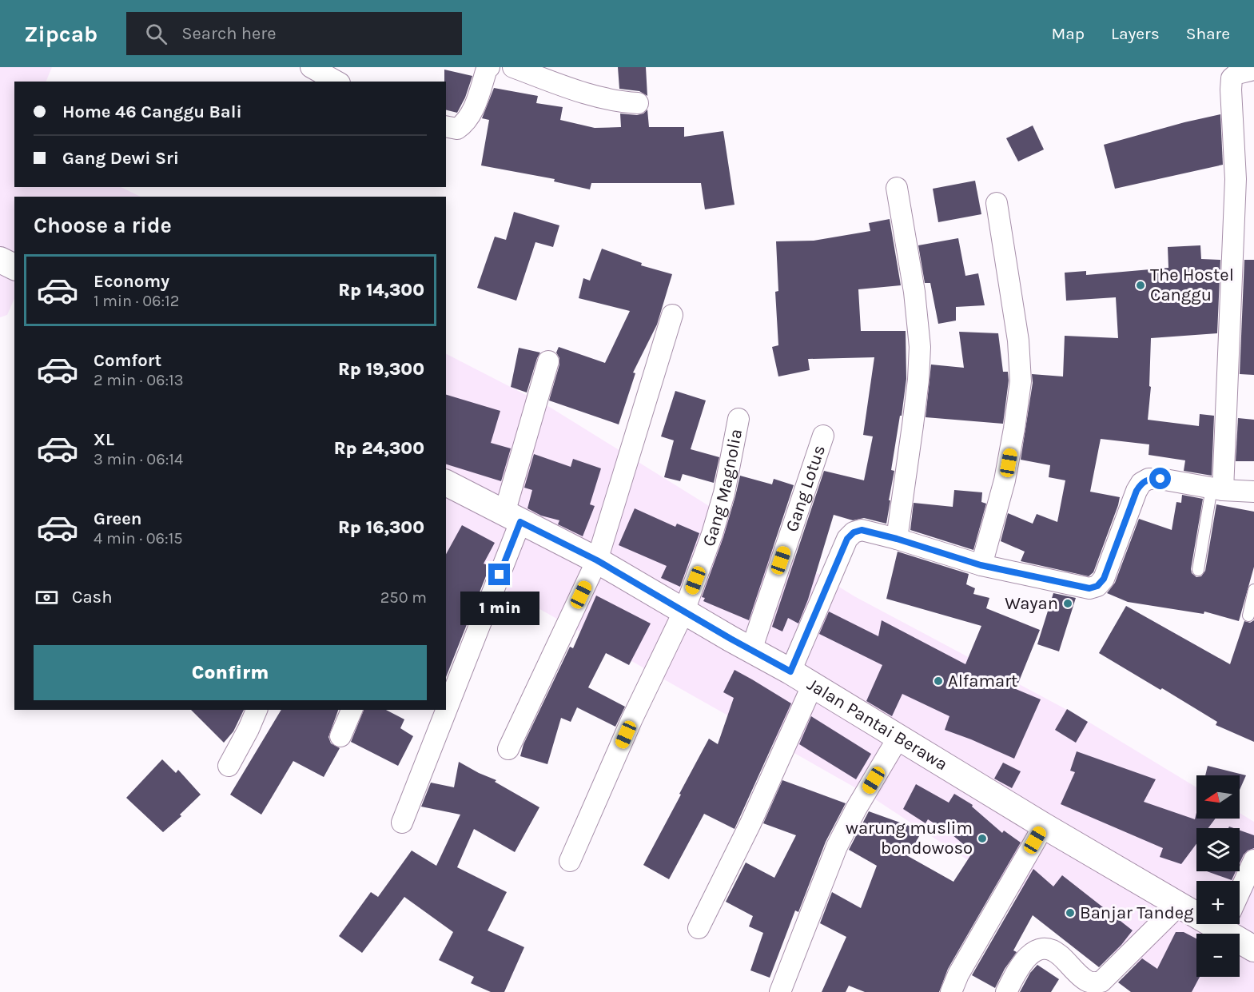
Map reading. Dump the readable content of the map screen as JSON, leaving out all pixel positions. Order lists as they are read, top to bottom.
{
  "streets": {
    "street": ["Gang Magnolia", "Gang Lotus", "Jalan Pantai Berawa"]
  },
  "crossings": [
    ["Gang Magnolia", "Jalan Pantai Berawa"],
    ["Gang Lotus", "Jalan Pantai Berawa"]
  ],
  "places": [
    "The Hostel Canggu",
    "Wayan",
    "Alfamart",
    "warung muslim bondowoso",
    "Banjar Tandeg"
  ],
  "north": "left",
  "page": {
    "header": "Zipcab",
    "search": "Search here",
    "nav": ["Map", "Layers", "Share"],
    "banner": ["Home 46 Canggu Bali", "Gang Dewi Sri"],
    "heading": "Choose a ride",
    "list": [
      {
        "name": "Economy",
        "note": "1 min · 06:12",
        "value": "Rp 14,300"
      },
      {
        "name": "Comfort",
        "note": "2 min · 06:13",
        "value": "Rp 19,300"
      },
      {
        "name": "XL",
        "note": "3 min · 06:14",
        "value": "Rp 24,300"
      },
      {
        "name": "Green",
        "note": "4 min · 06:15",
        "value": "Rp 16,300"
      }
    ],
    "pay": ["Cash", "250 m"],
    "bubble": "1 min",
    "buttons": "Confirm",
    "map_buttons": ["+", "−"]
  }
}
